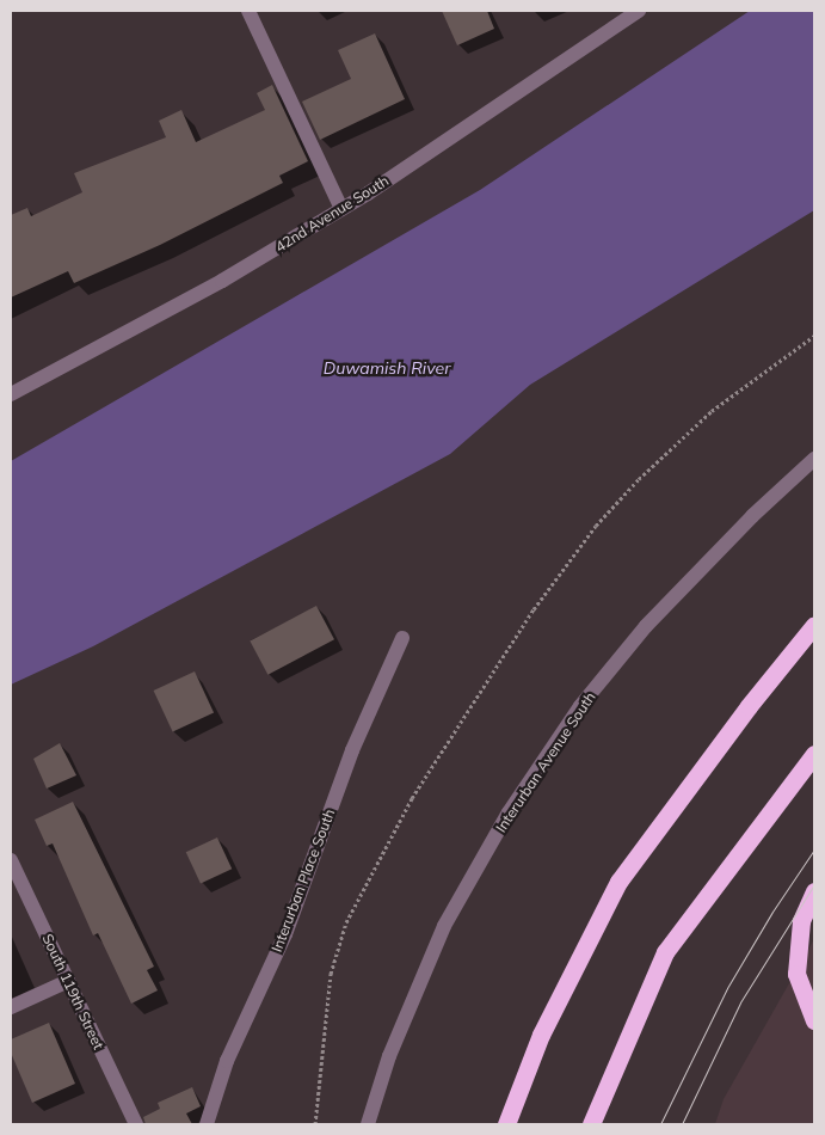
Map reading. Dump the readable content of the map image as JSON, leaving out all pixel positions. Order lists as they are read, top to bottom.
{
  "streets": {
    "street": [
      "42nd Avenue South",
      "Interurban Avenue South",
      "Interurban Place South",
      "South 119th Street"
    ]
  },
  "water": ["Duwamish River"]
}
